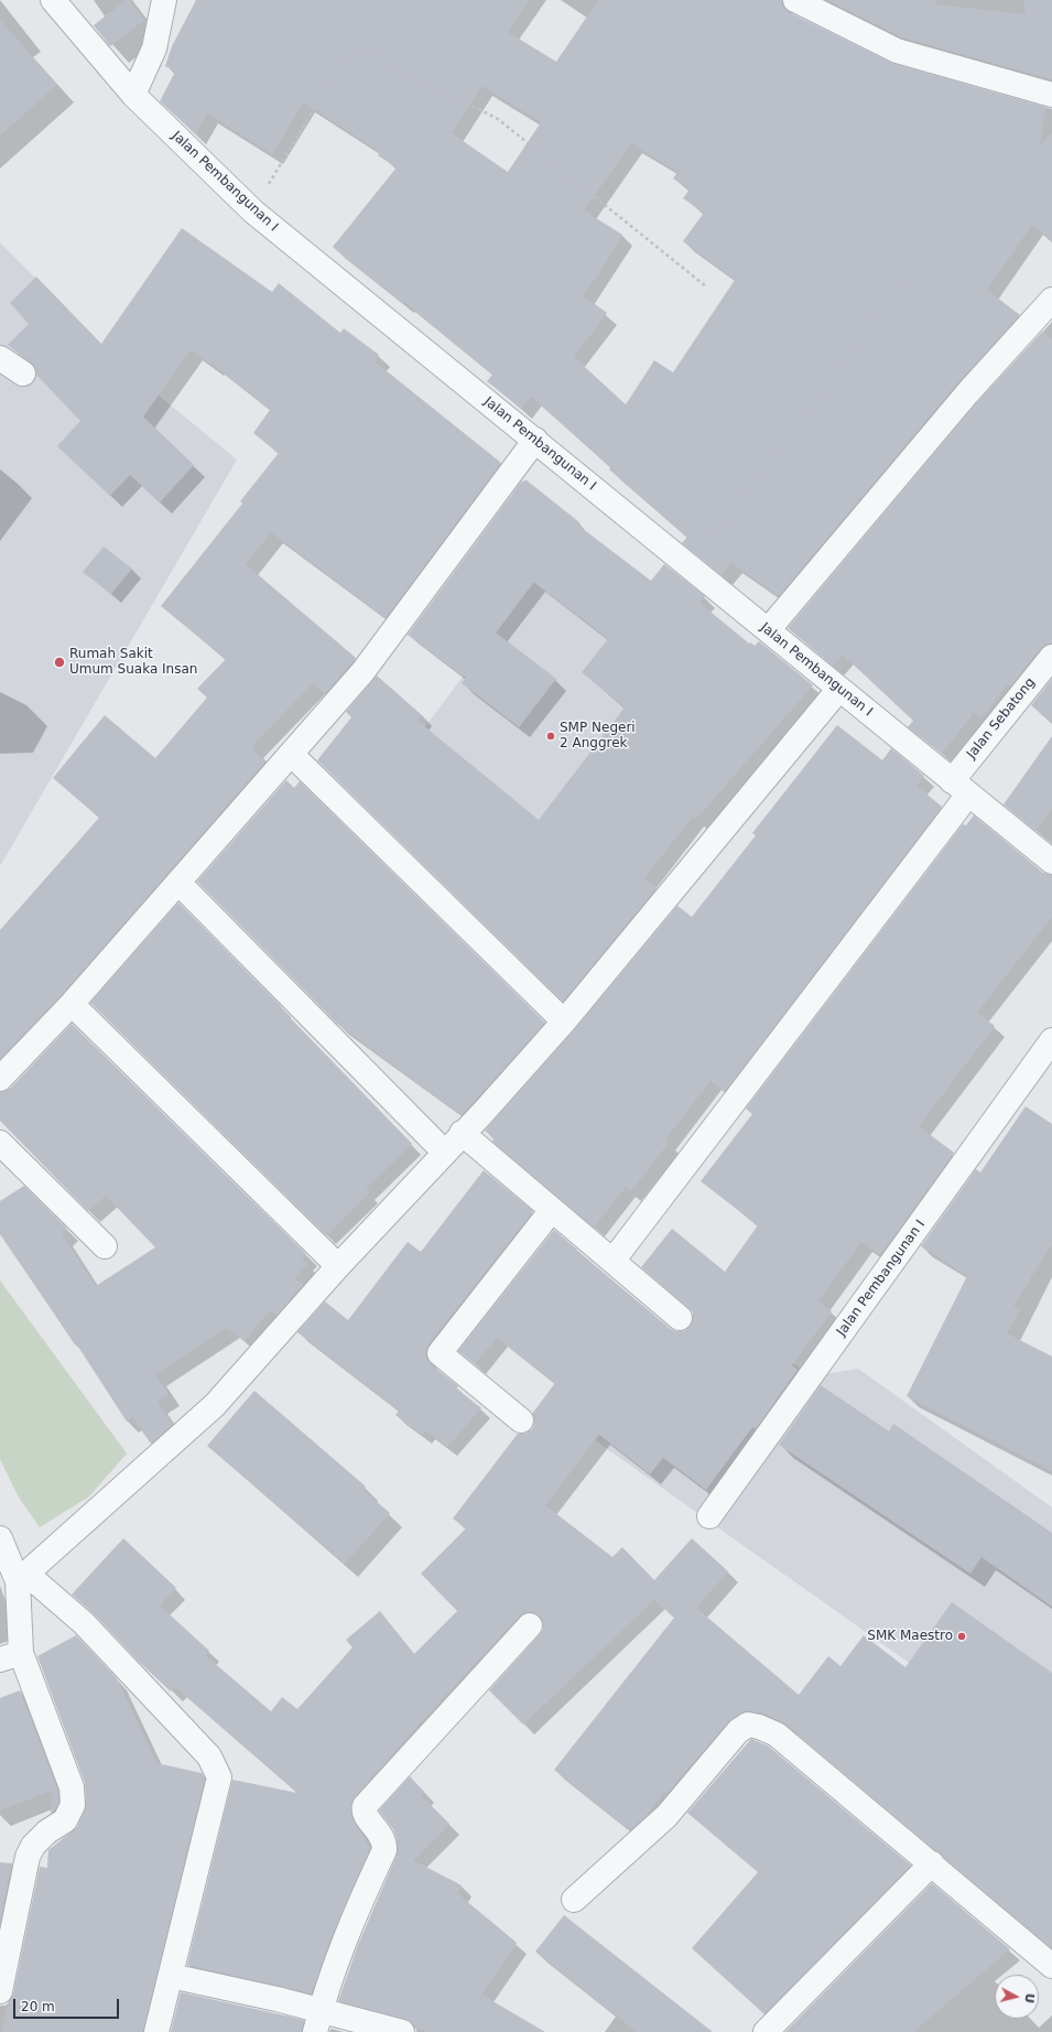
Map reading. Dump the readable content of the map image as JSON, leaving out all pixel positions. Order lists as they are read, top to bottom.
{
  "streets": {
    "street": ["Jalan Pembangunan I", "Jalan Sebatong"]
  },
  "crossings": [
    ["Jalan Pembangunan I", "Jalan Sebatong"]
  ],
  "places": ["Rumah Sakit Umum Suaka Insan", "SMP Negeri 2 Anggrek", "SMK Maestro"],
  "scale_bar": "20 m",
  "north": "right"
}
